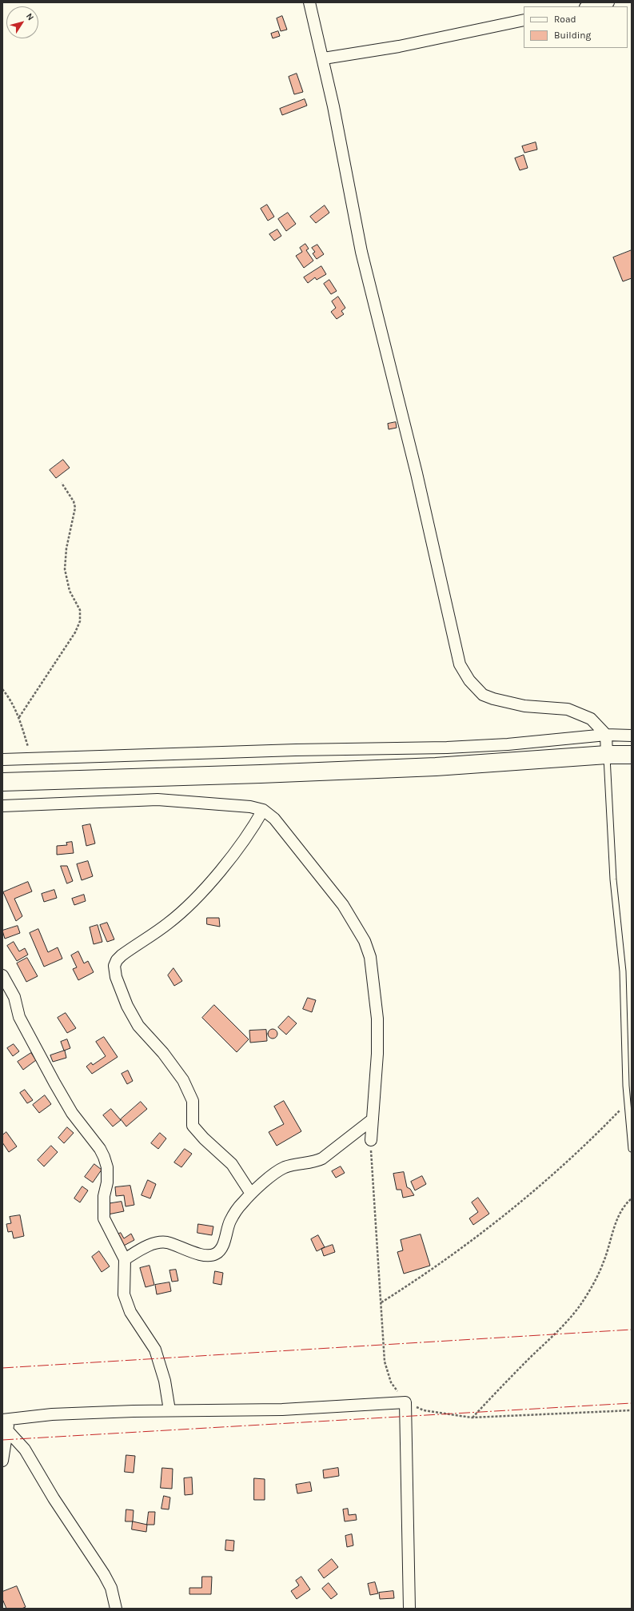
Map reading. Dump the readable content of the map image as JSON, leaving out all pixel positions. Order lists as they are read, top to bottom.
{
  "legend": ["Road", "Building"],
  "north": "top right"
}
